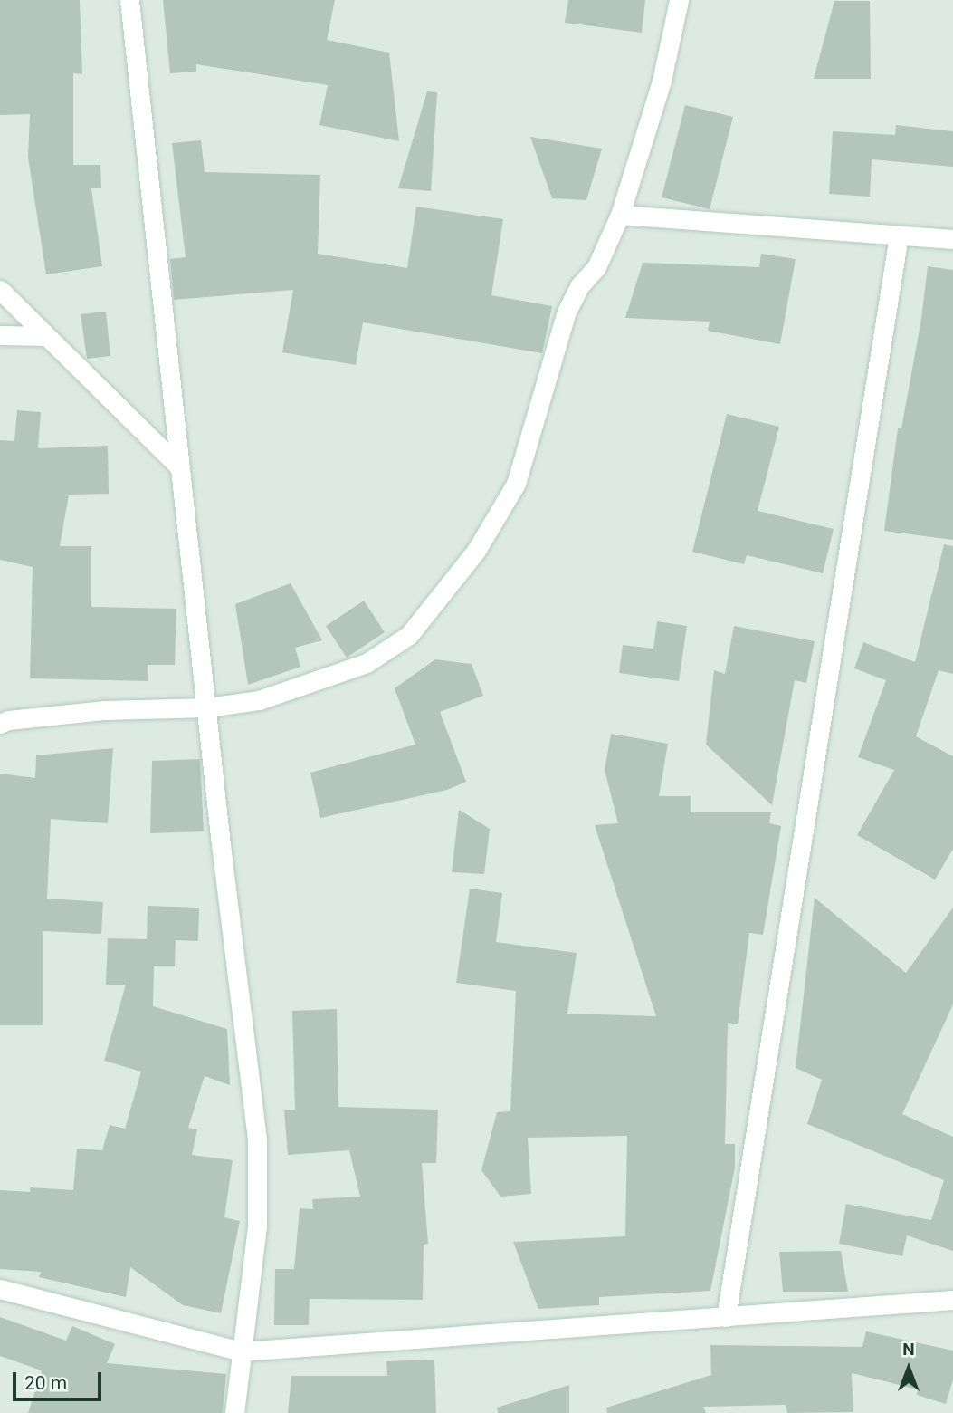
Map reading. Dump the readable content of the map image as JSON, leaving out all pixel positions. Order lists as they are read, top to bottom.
{
  "scale_bar": "20 m",
  "north": "top"
}
